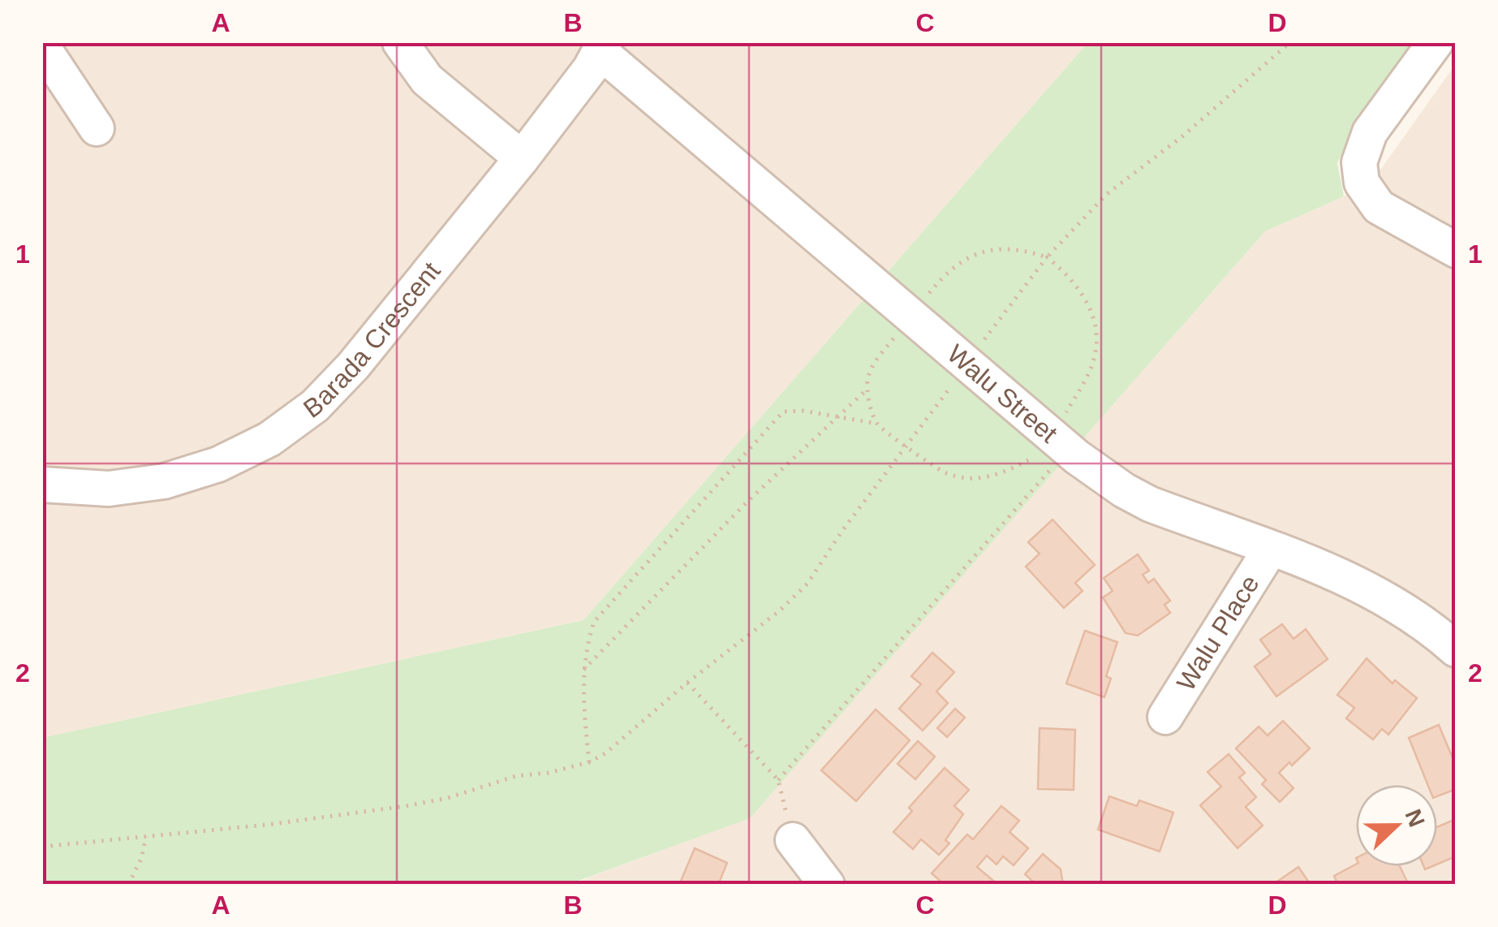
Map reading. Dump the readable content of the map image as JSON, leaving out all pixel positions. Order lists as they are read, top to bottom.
{
  "streets": {
    "street": ["Barada Crescent", "Walu Street", "Walu Place"]
  },
  "crossings": [
    ["Barada Crescent", "Walu Street"],
    ["Walu Street", "Walu Place"]
  ],
  "north": "right",
  "grid": {
    "columns": [
      "A",
      "B",
      "C",
      "D"
    ],
    "rows": ["1", "2"]
  }
}
